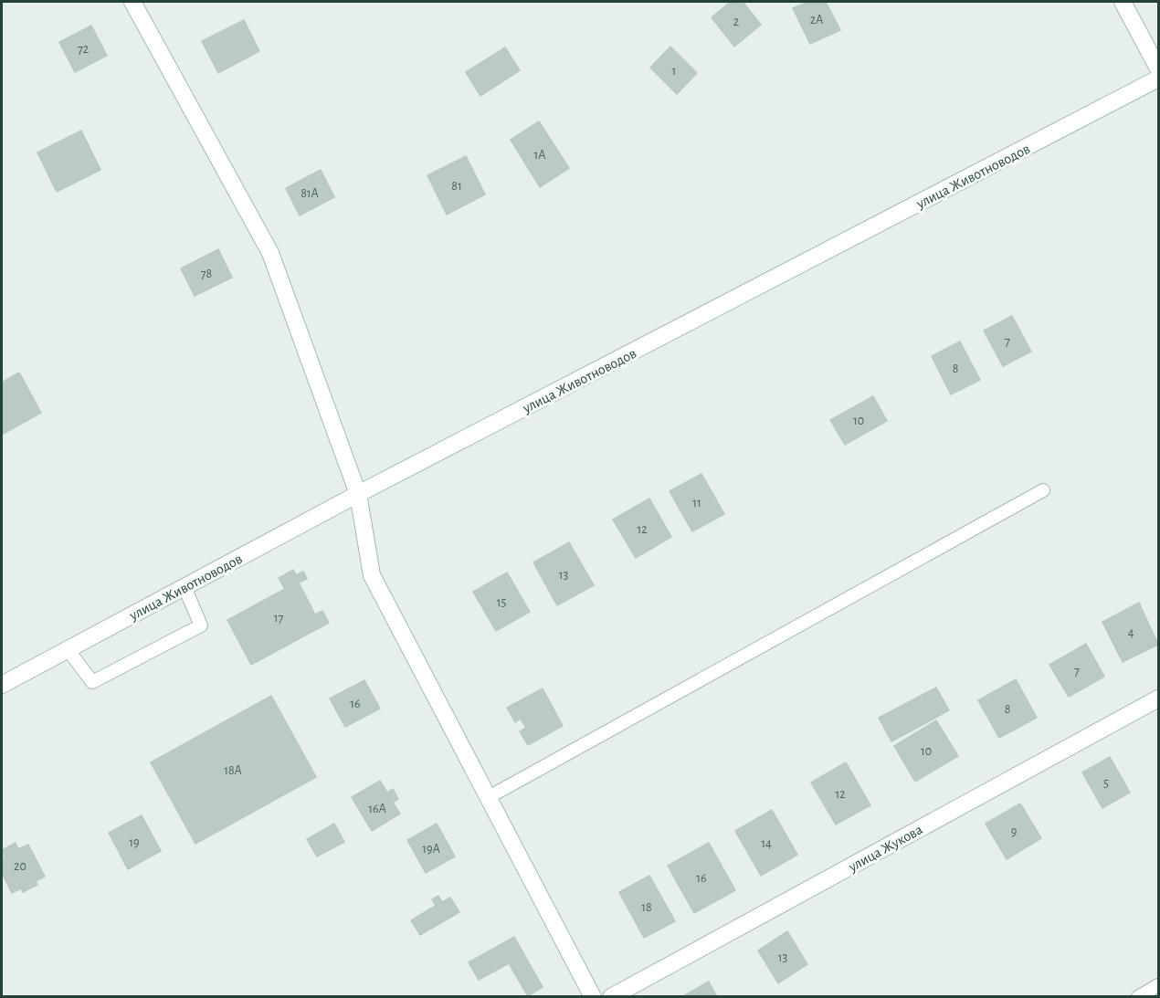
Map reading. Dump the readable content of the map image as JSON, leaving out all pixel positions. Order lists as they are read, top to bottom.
{
  "streets": {
    "street": ["улица Животноводов", "улица Жукова"]
  },
  "house_numbers": [
    "2А",
    "2",
    "72",
    "1",
    "1А",
    "81",
    "81А",
    "78",
    "7",
    "8",
    "10",
    "11",
    "12",
    "13",
    "15",
    "17",
    "4",
    "7",
    "16",
    "8",
    "10",
    "18А",
    "5",
    "12",
    "16А",
    "9",
    "19",
    "14",
    "19А",
    "20",
    "16",
    "18",
    "13"
  ]
}
